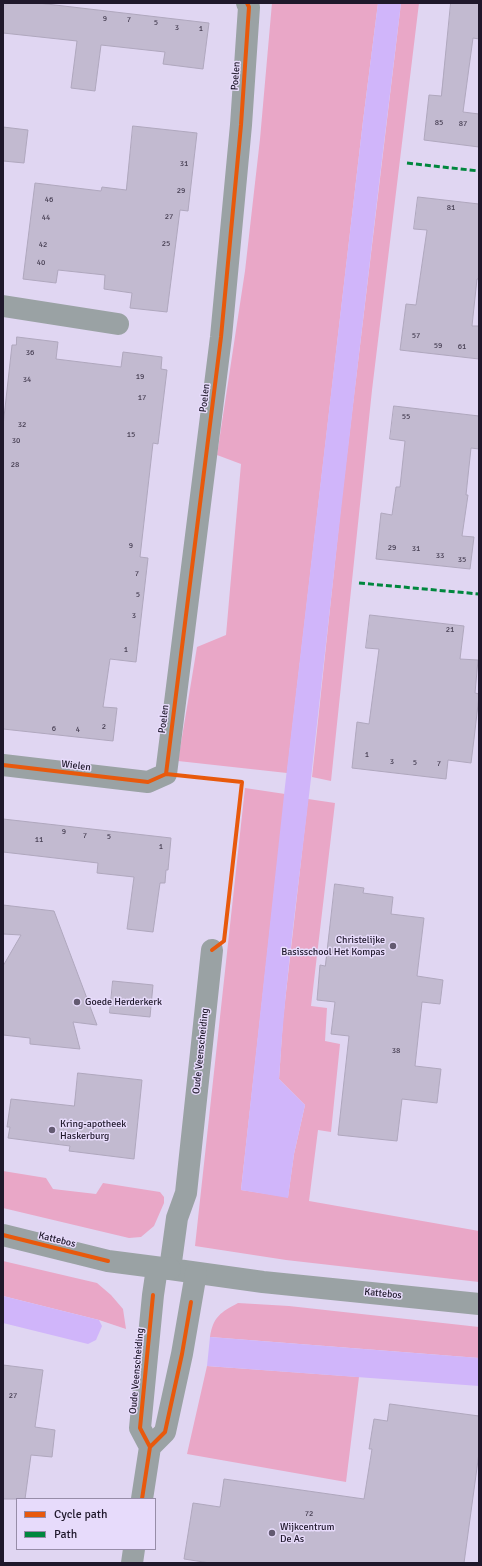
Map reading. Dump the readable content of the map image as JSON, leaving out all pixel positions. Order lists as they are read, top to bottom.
{
  "streets": {
    "street": [
      "Poelen",
      "Wielen",
      "Oude Veenscheiding",
      "Kattebos"
    ]
  },
  "crossings": [
    ["Poelen", "Wielen"],
    ["Oude Veenscheiding", "Kattebos"]
  ],
  "places": [
    "Christelijke Basisschool Het Kompas",
    "Goede Herderkerk",
    "Kring-apotheek Haskerburg",
    "Wijkcentrum De As"
  ],
  "house_numbers": [
    "9",
    "7",
    "5",
    "3",
    "1",
    "85",
    "87",
    "31",
    "29",
    "46",
    "81",
    "27",
    "44",
    "25",
    "42",
    "40",
    "57",
    "59",
    "61",
    "36",
    "19",
    "34",
    "17",
    "55",
    "32",
    "15",
    "30",
    "28",
    "9",
    "29",
    "31",
    "33",
    "35",
    "7",
    "5",
    "3",
    "21",
    "1",
    "2",
    "6",
    "4",
    "1",
    "3",
    "5",
    "7",
    "9",
    "7",
    "5",
    "11",
    "1",
    "38",
    "27",
    "72"
  ],
  "legend": ["Cycle path", "Path"]
}
